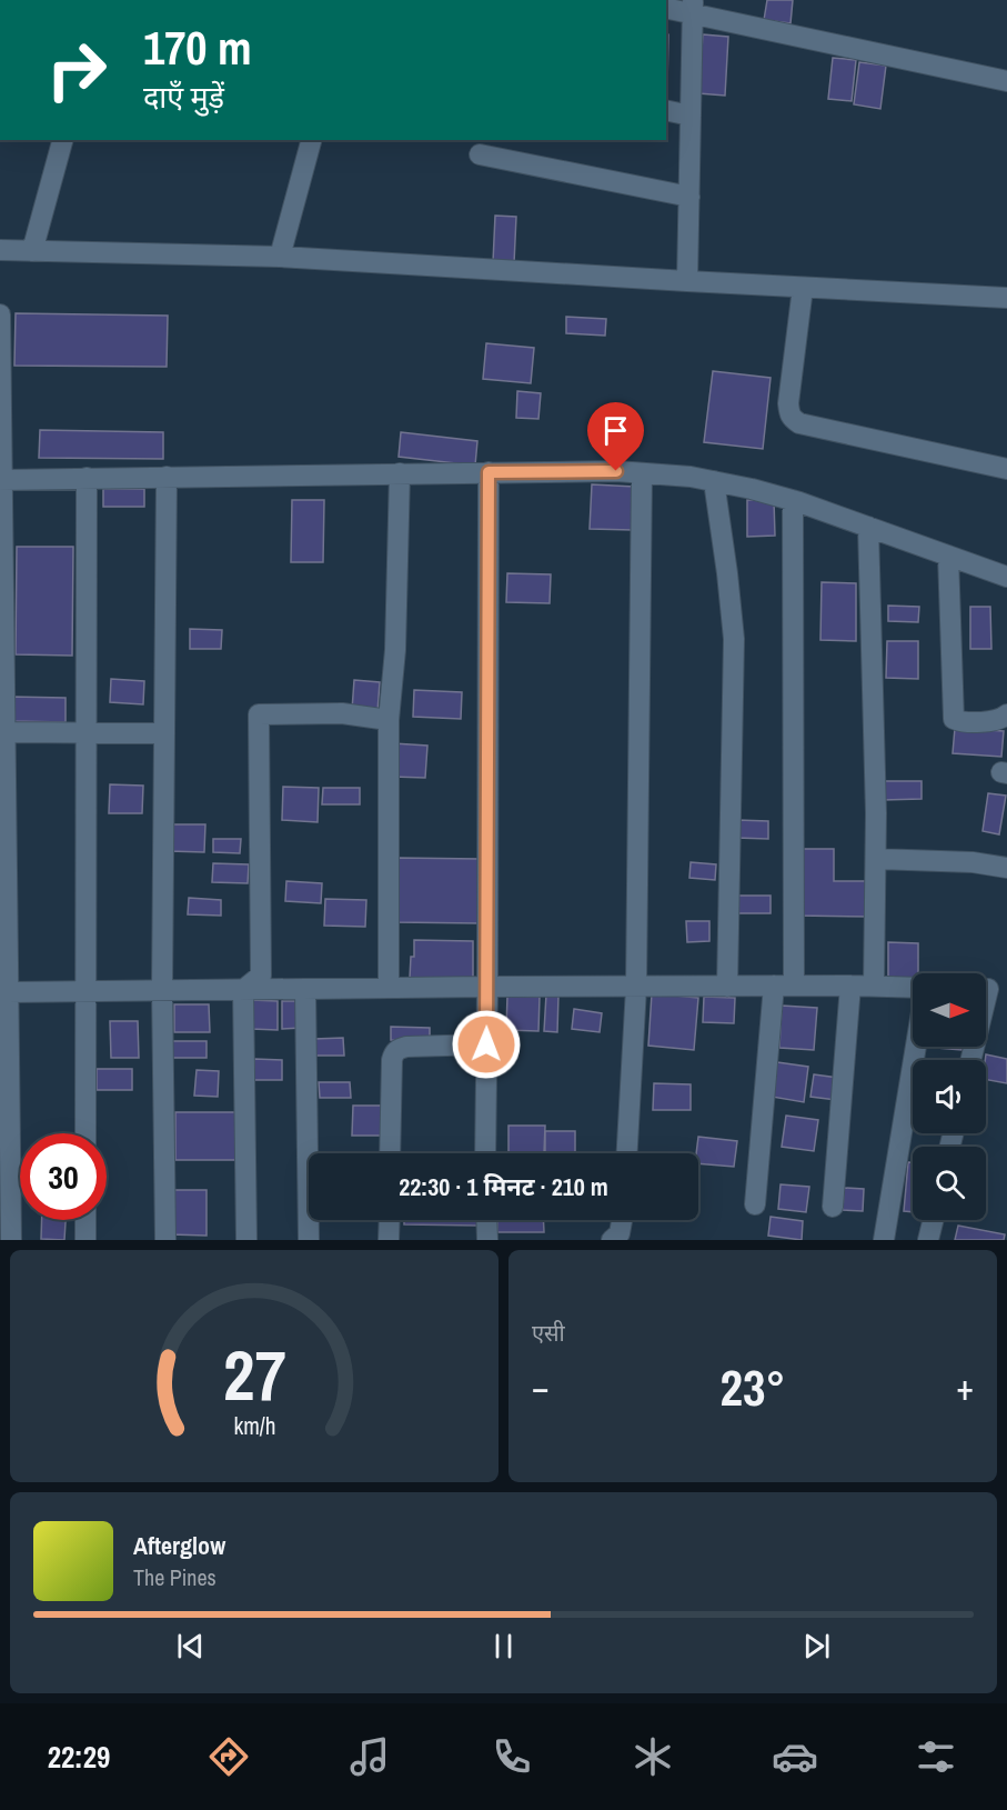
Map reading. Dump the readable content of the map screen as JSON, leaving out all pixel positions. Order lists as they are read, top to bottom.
{
  "north": "right",
  "page": {
    "turn": ["170 m", "दाएँ मुड़ें"],
    "limit": "30",
    "trip": "22:30 · 1 मिनट · 210 m",
    "tile": "एसी",
    "heat": ["−", "23°", "+"],
    "song": ["Afterglow", "The Pines"],
    "tabs": "22:29",
    "gauge": ["27", "km/h"]
  }
}
